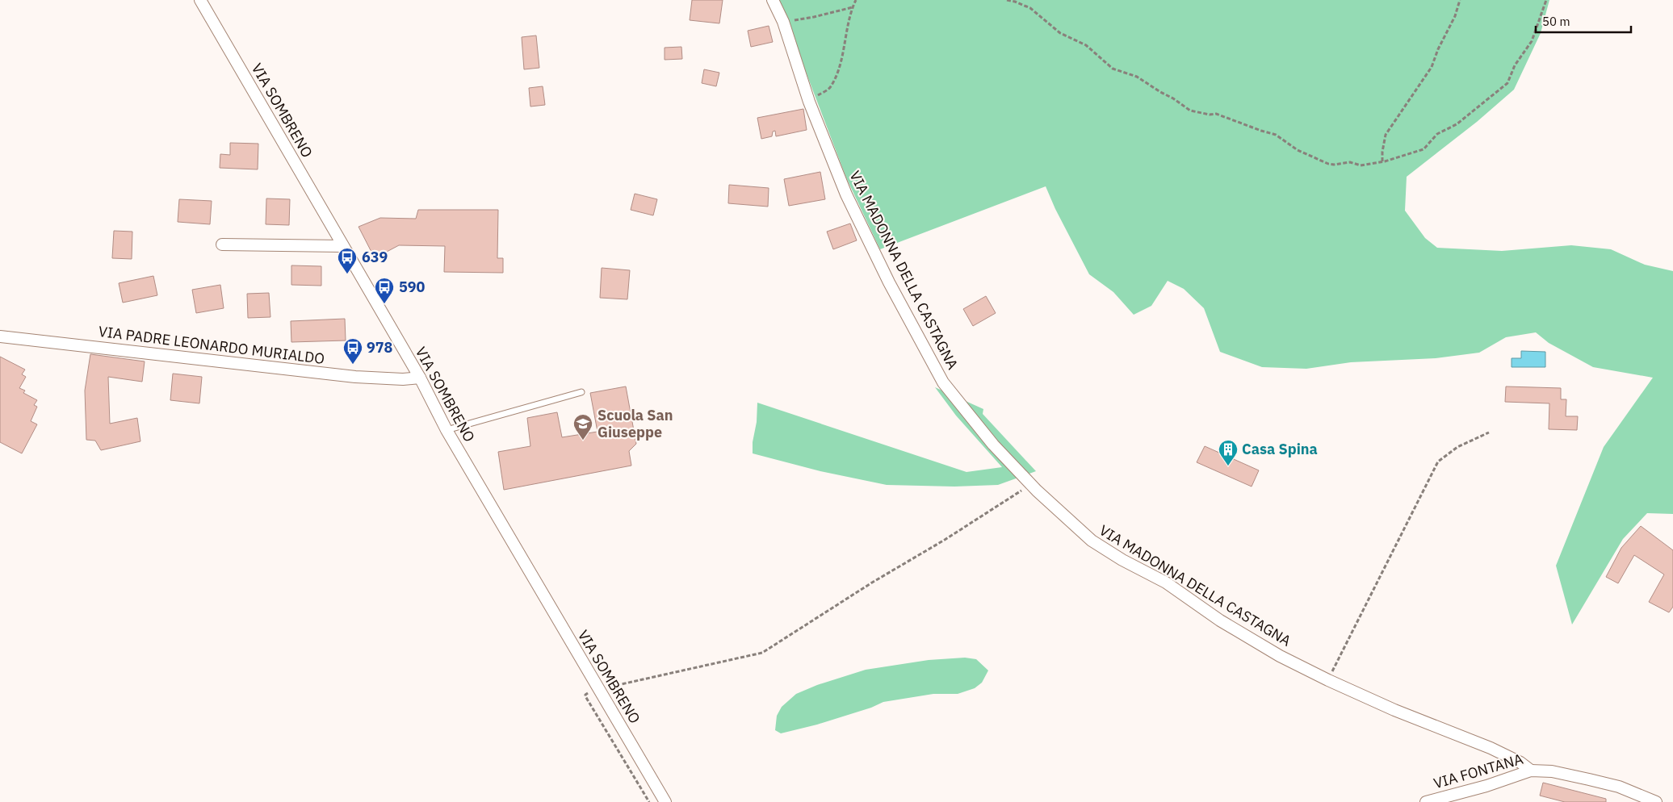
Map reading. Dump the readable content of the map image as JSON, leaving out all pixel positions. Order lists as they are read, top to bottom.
{
  "streets": {
    "street": [
      "VIA SOMBRENO",
      "VIA MADONNA DELLA CASTAGNA",
      "VIA PADRE LEONARDO MURIALDO",
      "VIA FONTANA"
    ]
  },
  "crossings": [
    ["VIA SOMBRENO", "VIA PADRE LEONARDO MURIALDO"],
    ["VIA MADONNA DELLA CASTAGNA", "VIA FONTANA"]
  ],
  "places": {
    "bus stop": ["639", "590", "978"],
    "school or university": ["Scuola San Giuseppe"],
    "building": ["Casa Spina"]
  },
  "scale_bar": "50 m"
}
